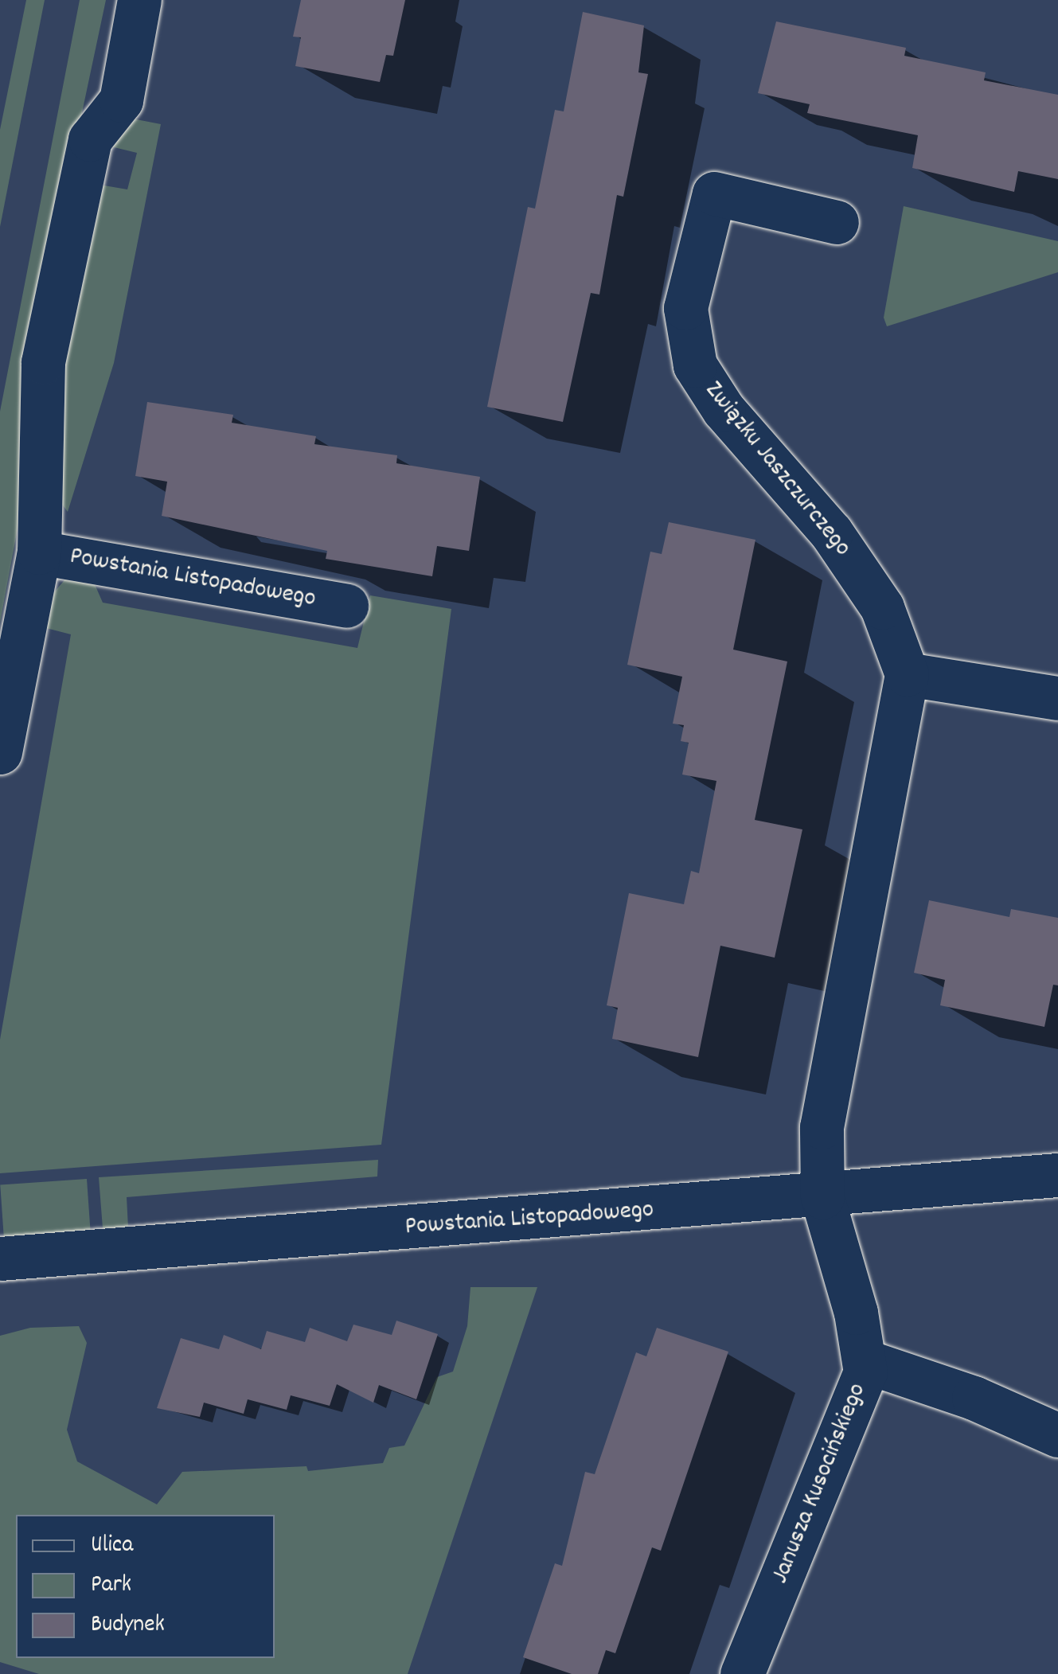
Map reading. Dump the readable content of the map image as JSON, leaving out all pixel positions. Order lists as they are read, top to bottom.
{
  "streets": {
    "street": ["Związku Jaszczurczego", "Powstania Listopadowego", "Janusza Kusocińskiego"]
  },
  "crossings": [
    ["Powstania Listopadowego", "Janusza Kusocińskiego"]
  ],
  "legend": ["Ulica", "Park", "Budynek"]
}
